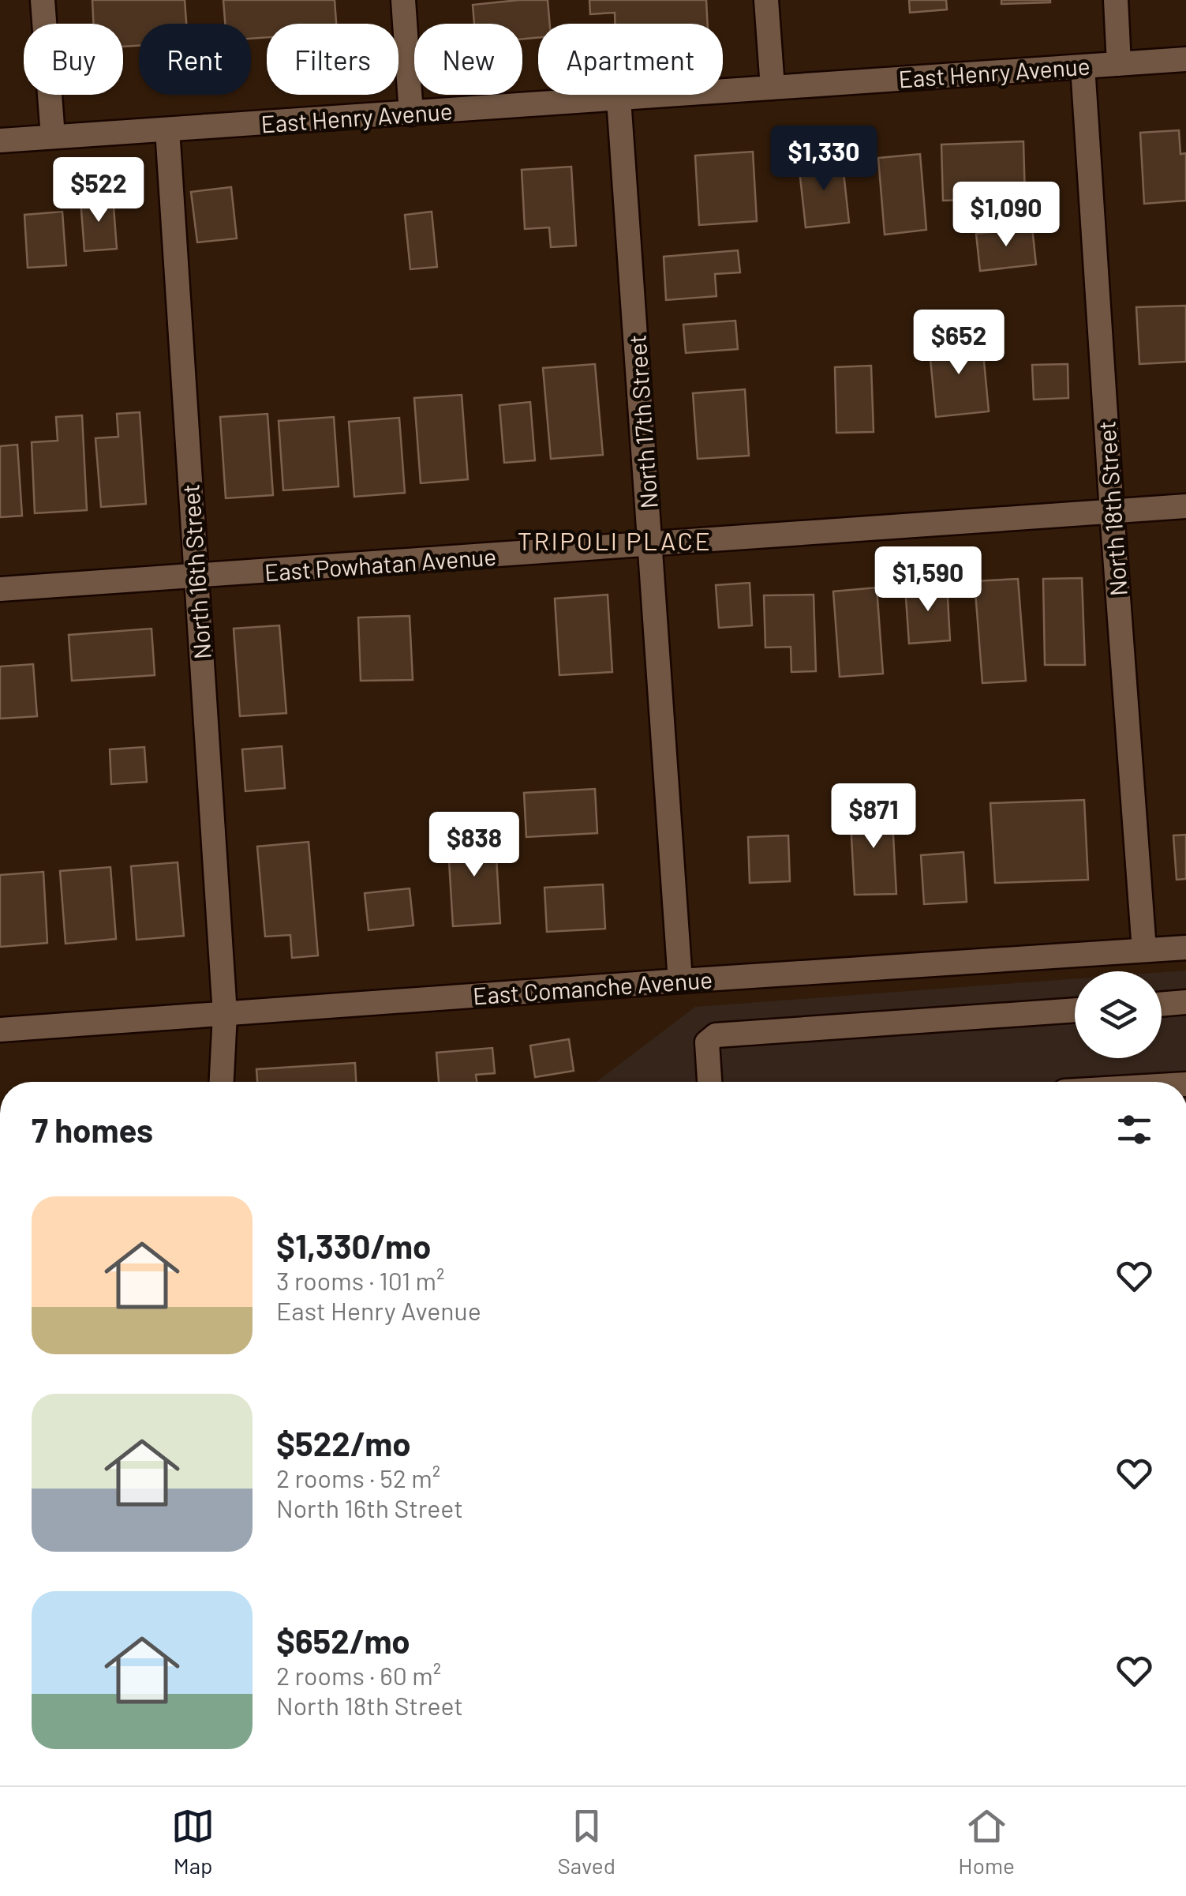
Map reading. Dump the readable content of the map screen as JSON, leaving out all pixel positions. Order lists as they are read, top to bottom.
{
  "streets": {
    "street": [
      "East Henry Avenue",
      "North 17th Street",
      "North 18th Street",
      "East Powhatan Avenue",
      "North 16th Street",
      "East Comanche Avenue"
    ]
  },
  "crossings": [
    ["East Henry Avenue", "North 17th Street"],
    ["East Henry Avenue", "North 18th Street"],
    ["East Henry Avenue", "North 16th Street"],
    ["North 17th Street", "East Powhatan Avenue"],
    ["North 17th Street", "East Comanche Avenue"],
    ["North 18th Street", "East Powhatan Avenue"],
    ["North 18th Street", "East Comanche Avenue"],
    ["East Powhatan Avenue", "North 16th Street"],
    ["North 16th Street", "East Comanche Avenue"]
  ],
  "districts": ["TRIPOLI PLACE"],
  "page": {
    "chip": [
      "Buy",
      "Rent",
      "Filters",
      "New",
      "Apartment"
    ],
    "price": [
      "$1,330",
      "$522",
      "$1,090",
      "$652",
      "$1,590",
      "$871",
      "$838"
    ],
    "heading": "7 homes",
    "list": [
      {
        "name": "$1,330/mo",
        "note": "3 rooms · 101 m² · East Henry Avenue"
      },
      {
        "name": "$522/mo",
        "note": "2 rooms · 52 m² · North 16th Street"
      },
      {
        "name": "$652/mo",
        "note": "2 rooms · 60 m² · North 18th Street"
      }
    ],
    "tabs": ["Map", "Saved", "Home"]
  }
}
